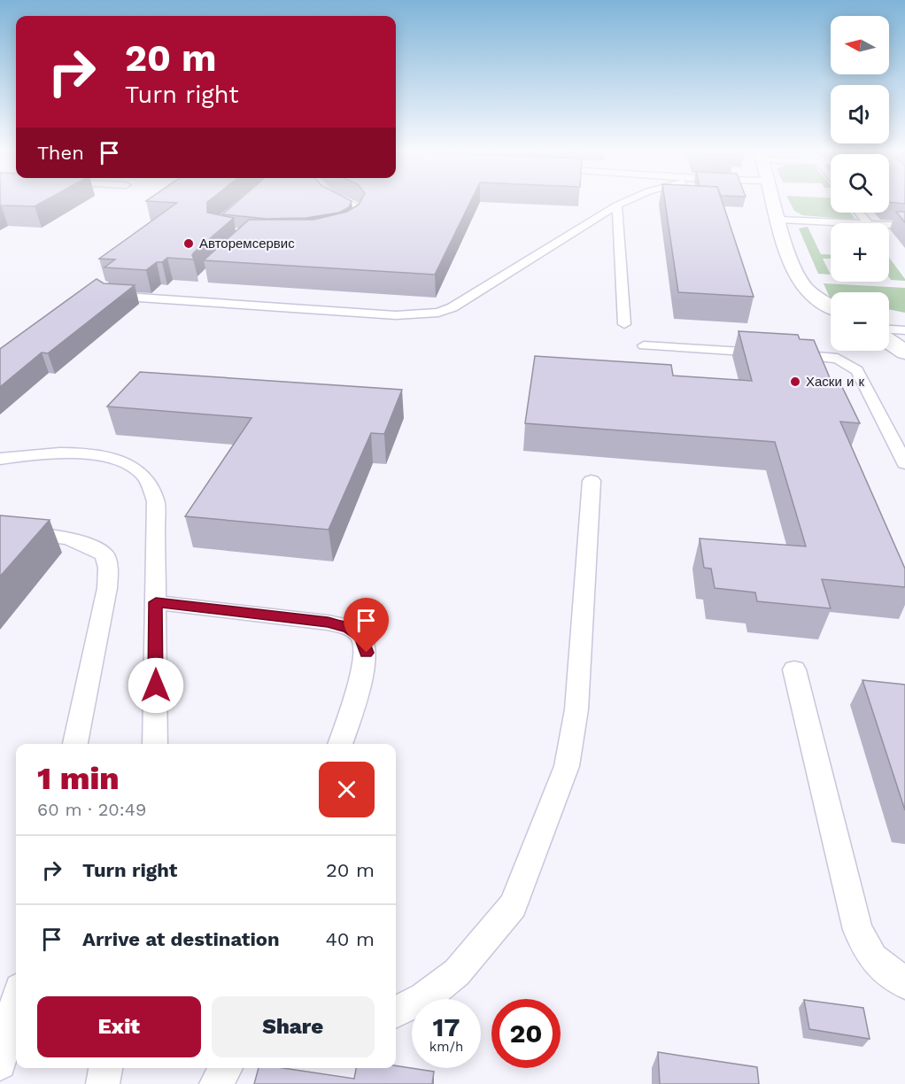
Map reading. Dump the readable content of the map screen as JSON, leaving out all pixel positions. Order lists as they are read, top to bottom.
{
  "places": ["Авторемсервис", "Хаски и к"],
  "north": "left",
  "page": {
    "map_buttons": ["+", "−"],
    "turn": ["20 m", "Turn right"],
    "then": "Then",
    "heading": ["1 min", "60 m · 20:49"],
    "list": [
      {
        "name": "Turn right",
        "value": "20 m"
      },
      {
        "name": "Arrive at destination",
        "value": "40 m"
      }
    ],
    "buttons": ["Exit", "Share"],
    "speed": "17 km/h",
    "limit": "20"
  }
}
